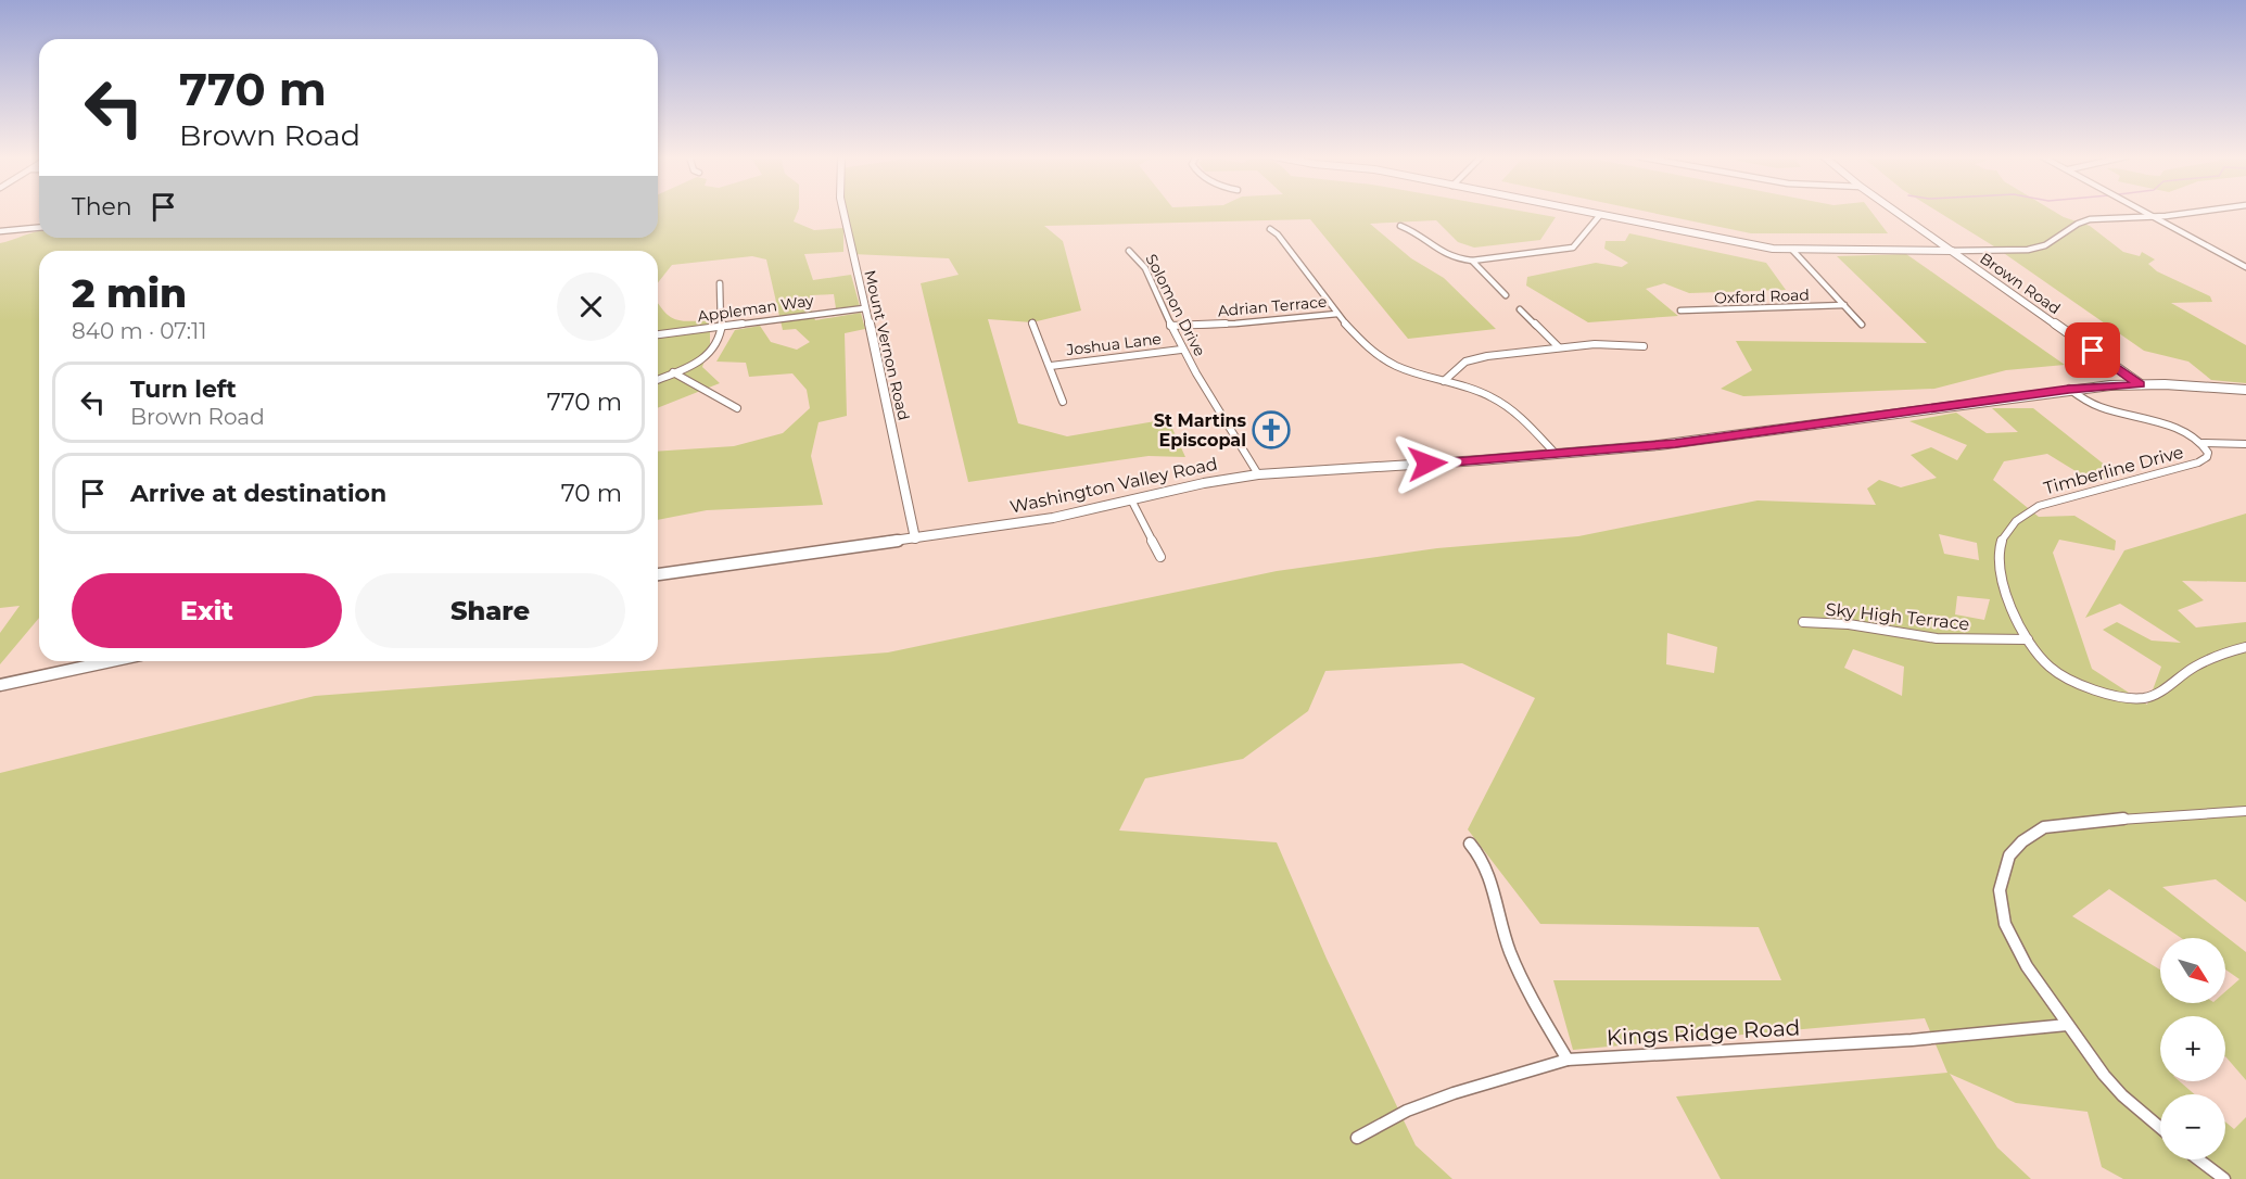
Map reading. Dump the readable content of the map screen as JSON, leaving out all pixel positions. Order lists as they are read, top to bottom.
{
  "streets": {
    "street": [
      "Brown Road",
      "Oxford Road",
      "Solomon Drive",
      "Adrian Terrace",
      "Appleman Way",
      "Joshua Lane",
      "Mount Vernon Road",
      "Timberline Drive",
      "Washington Valley Road",
      "Sky High Terrace",
      "Kings Ridge Road"
    ]
  },
  "crossings": [
    ["Brown Road", "Washington Valley Road"],
    ["Solomon Drive", "Adrian Terrace"],
    ["Solomon Drive", "Joshua Lane"],
    ["Solomon Drive", "Washington Valley Road"],
    ["Appleman Way", "Mount Vernon Road"],
    ["Mount Vernon Road", "Washington Valley Road"],
    ["Timberline Drive", "Washington Valley Road"],
    ["Timberline Drive", "Sky High Terrace"]
  ],
  "places": {
    "church": ["St Martins Episcopal"]
  },
  "north": "bottom right",
  "page": {
    "turn": ["770 m", "Brown Road"],
    "then": "Then",
    "heading": ["2 min", "840 m · 07:11"],
    "list": [
      {
        "name": "Turn left",
        "note": "Brown Road",
        "value": "770 m"
      },
      {
        "name": "Arrive at destination",
        "value": "70 m"
      }
    ],
    "buttons": ["Exit", "Share"],
    "map_buttons": ["+", "−"]
  }
}
